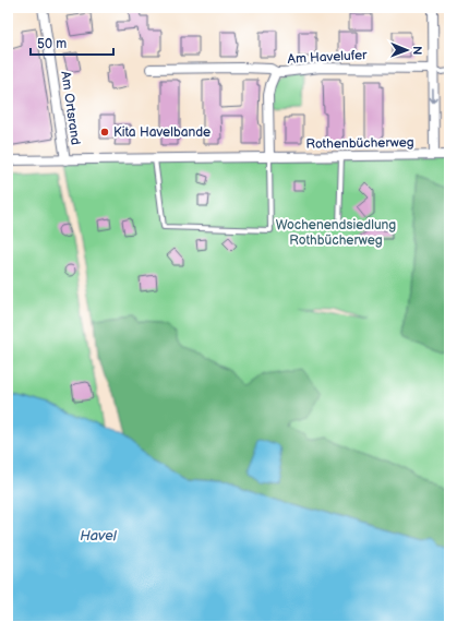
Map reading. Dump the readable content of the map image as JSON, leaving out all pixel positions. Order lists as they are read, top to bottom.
{
  "streets": {
    "street": ["Am Havelufer", "Am Ortsrand", "Rothenbücherweg"]
  },
  "crossings": [
    ["Am Havelufer", "Rothenbücherweg"],
    ["Am Ortsrand", "Rothenbücherweg"]
  ],
  "water": ["Havel"],
  "parks": ["Wochenendsiedlung Rothbücherweg"],
  "places": ["Kita Havelbande"],
  "scale_bar": "50 m",
  "north": "right"
}
